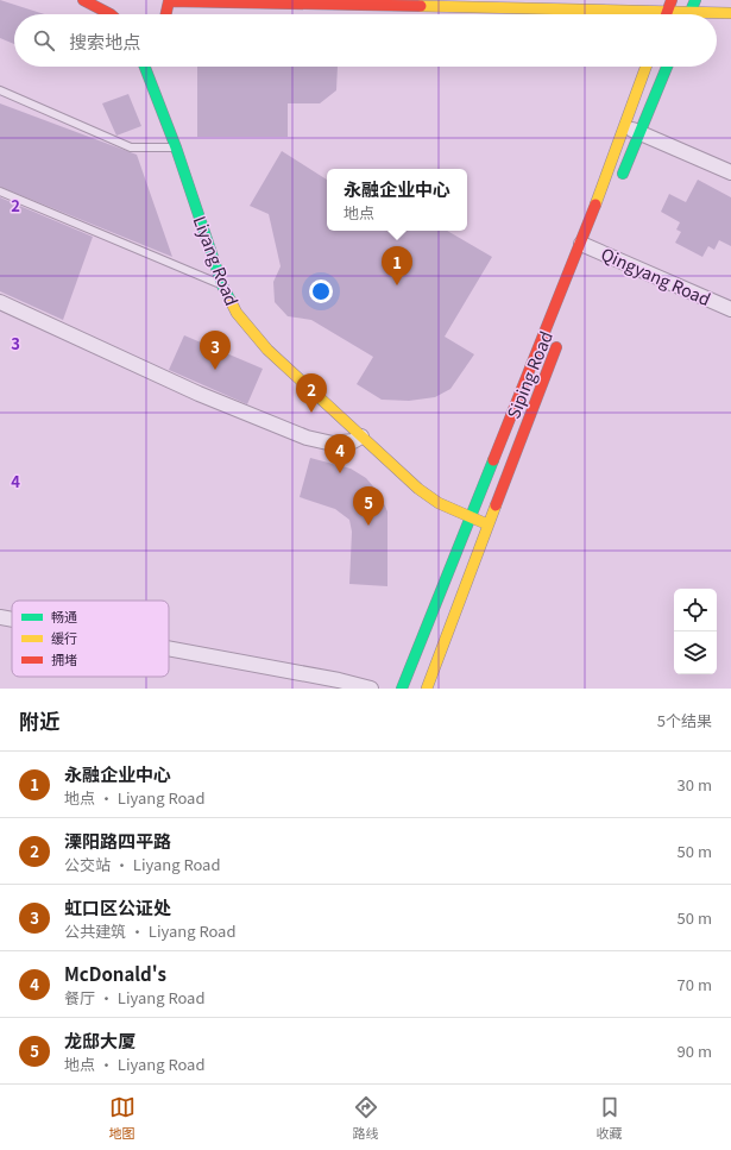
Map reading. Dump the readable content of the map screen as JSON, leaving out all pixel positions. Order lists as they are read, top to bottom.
{
  "streets": {
    "street": ["Liyang Road", "Qingyang Road", "Siping Road"]
  },
  "crossings": [
    ["Liyang Road", "Siping Road"],
    ["Qingyang Road", "Siping Road"]
  ],
  "legend": ["畅通", "缓行", "拥堵"],
  "page": {
    "search": "搜索地点",
    "popup": ["永融企业中心", "地点"],
    "pins": [
      "1",
      "3",
      "2",
      "4",
      "5"
    ],
    "heading": ["附近", "5个结果"],
    "list": [
      {
        "mark": "1",
        "name": "永融企业中心",
        "note": "地点 · Liyang Road",
        "value": "30 m"
      },
      {
        "mark": "2",
        "name": "溧阳路四平路",
        "note": "公交站 · Liyang Road",
        "value": "50 m"
      },
      {
        "mark": "3",
        "name": "虹口区公证处",
        "note": "公共建筑 · Liyang Road",
        "value": "50 m"
      },
      {
        "mark": "4",
        "name": "McDonald's",
        "note": "餐厅 · Liyang Road",
        "value": "70 m"
      },
      {
        "mark": "5",
        "name": "龙邸大厦",
        "note": "地点 · Liyang Road",
        "value": "90 m"
      }
    ],
    "nav": ["地图", "路线", "收藏"]
  },
  "grid": {
    "rows": ["2", "3", "4"]
  }
}
